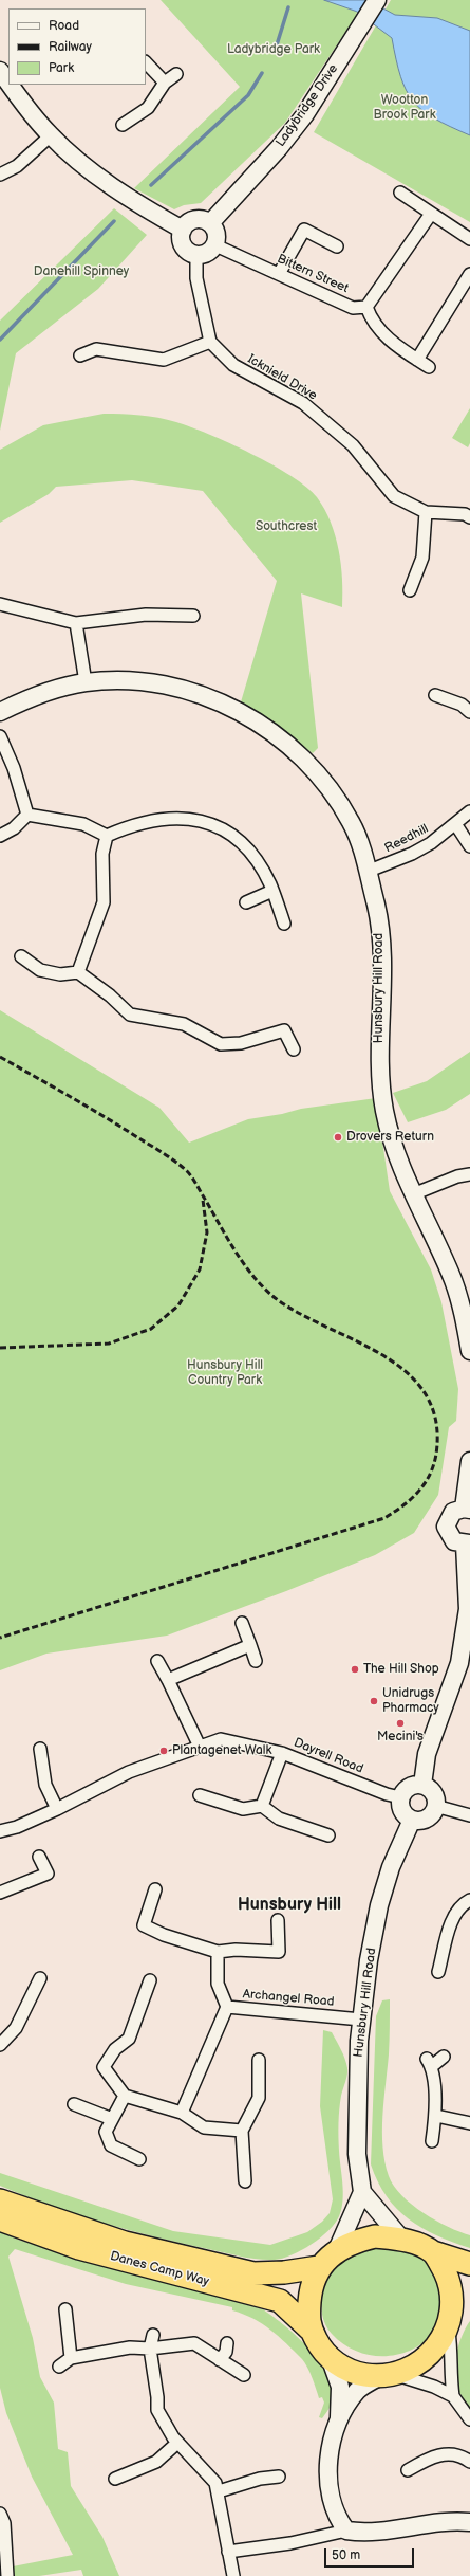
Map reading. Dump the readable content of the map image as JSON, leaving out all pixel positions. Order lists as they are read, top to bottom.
{
  "streets": {
    "highway": ["Danes Camp Way"],
    "street": [
      "Ladybridge Drive",
      "Bittern Street",
      "Icknield Drive",
      "Reedhill",
      "Hunsbury Hill Road",
      "Dayrell Road",
      "Archangel Road"
    ]
  },
  "crossings": [
    ["Ladybridge Drive", "Bittern Street"],
    ["Ladybridge Drive", "Icknield Drive"],
    ["Bittern Street", "Icknield Drive"],
    ["Reedhill", "Hunsbury Hill Road"],
    ["Hunsbury Hill Road", "Dayrell Road"],
    ["Hunsbury Hill Road", "Archangel Road"]
  ],
  "districts": ["Hunsbury Hill"],
  "parks": [
    "Ladybridge Park",
    "Wootton Brook Park",
    "Danehill Spinney",
    "Southcrest",
    "Hunsbury Hill Country Park"
  ],
  "places": [
    "Drovers Return",
    "The Hill Shop",
    "Unidrugs Pharmacy",
    "Mecini's",
    "Plantagenet Walk"
  ],
  "legend": ["Road", "Railway", "Park"],
  "scale_bar": "50 m"
}
